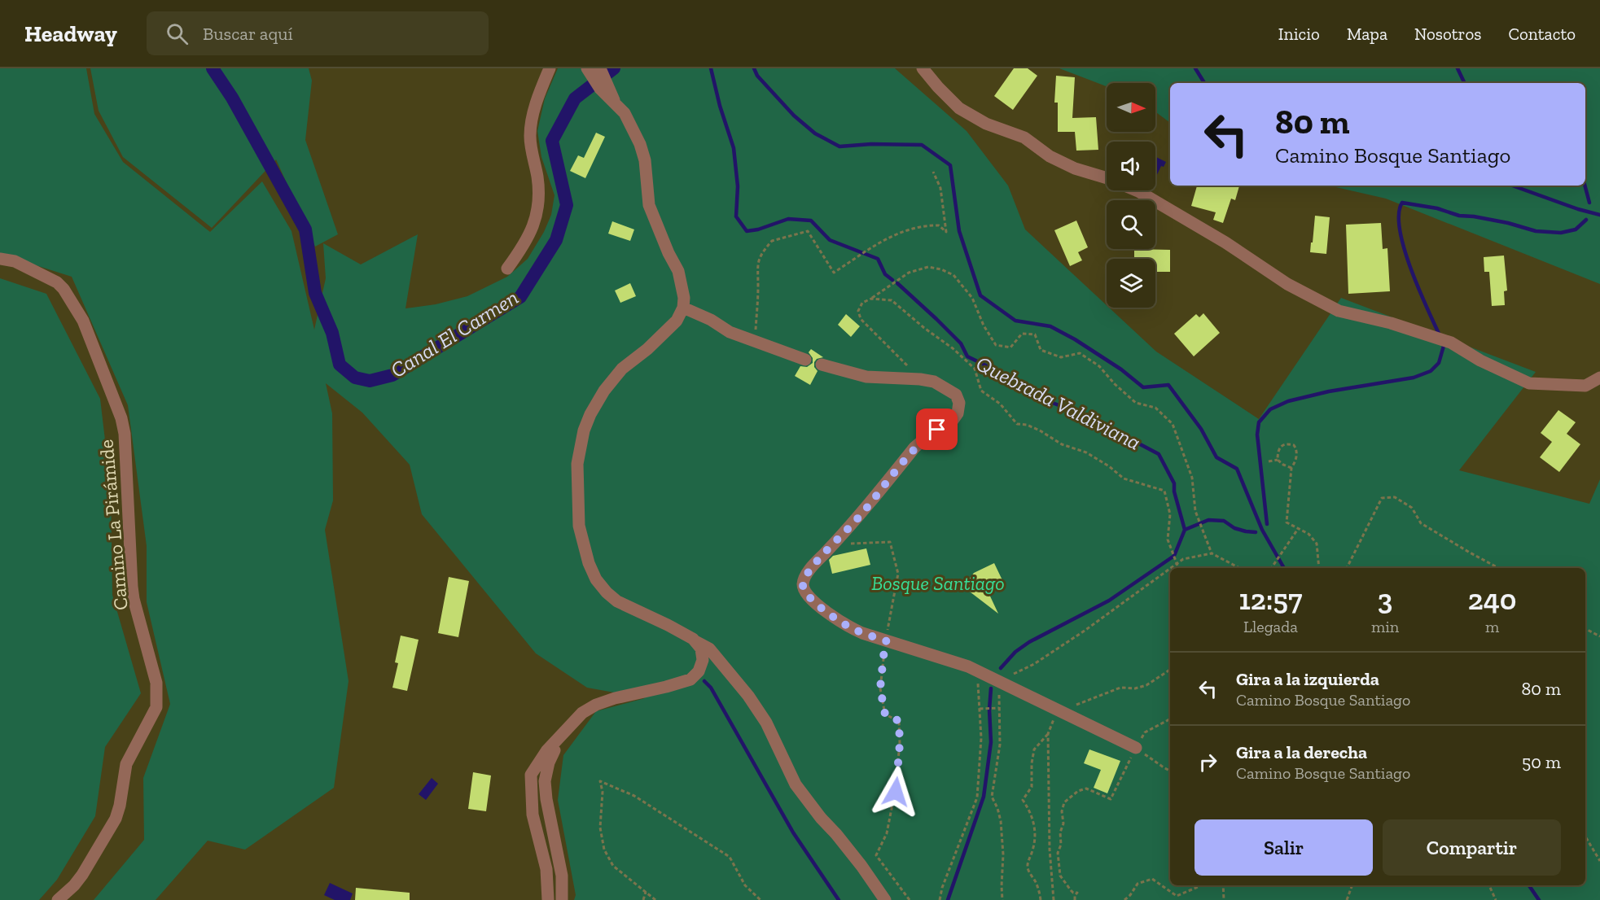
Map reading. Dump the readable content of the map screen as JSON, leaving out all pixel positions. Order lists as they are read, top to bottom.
{
  "streets": {
    "street": ["Camino La Pirámide"]
  },
  "water": ["Canal El Carmen", "Quebrada Valdiviana"],
  "parks": ["Bosque Santiago"],
  "north": "right",
  "page": {
    "header": "Headway",
    "search": "Buscar aquí",
    "nav": [
      "Inicio",
      "Mapa",
      "Nosotros",
      "Contacto"
    ],
    "turn": ["80 m", "Camino Bosque Santiago"],
    "eta": [
      "12:57",
      "Llegada",
      "3",
      "min",
      "240",
      "m"
    ],
    "list": [
      {
        "name": "Gira a la izquierda",
        "note": "Camino Bosque Santiago",
        "value": "80 m"
      },
      {
        "name": "Gira a la derecha",
        "note": "Camino Bosque Santiago",
        "value": "50 m"
      }
    ],
    "buttons": ["Salir", "Compartir"]
  }
}
